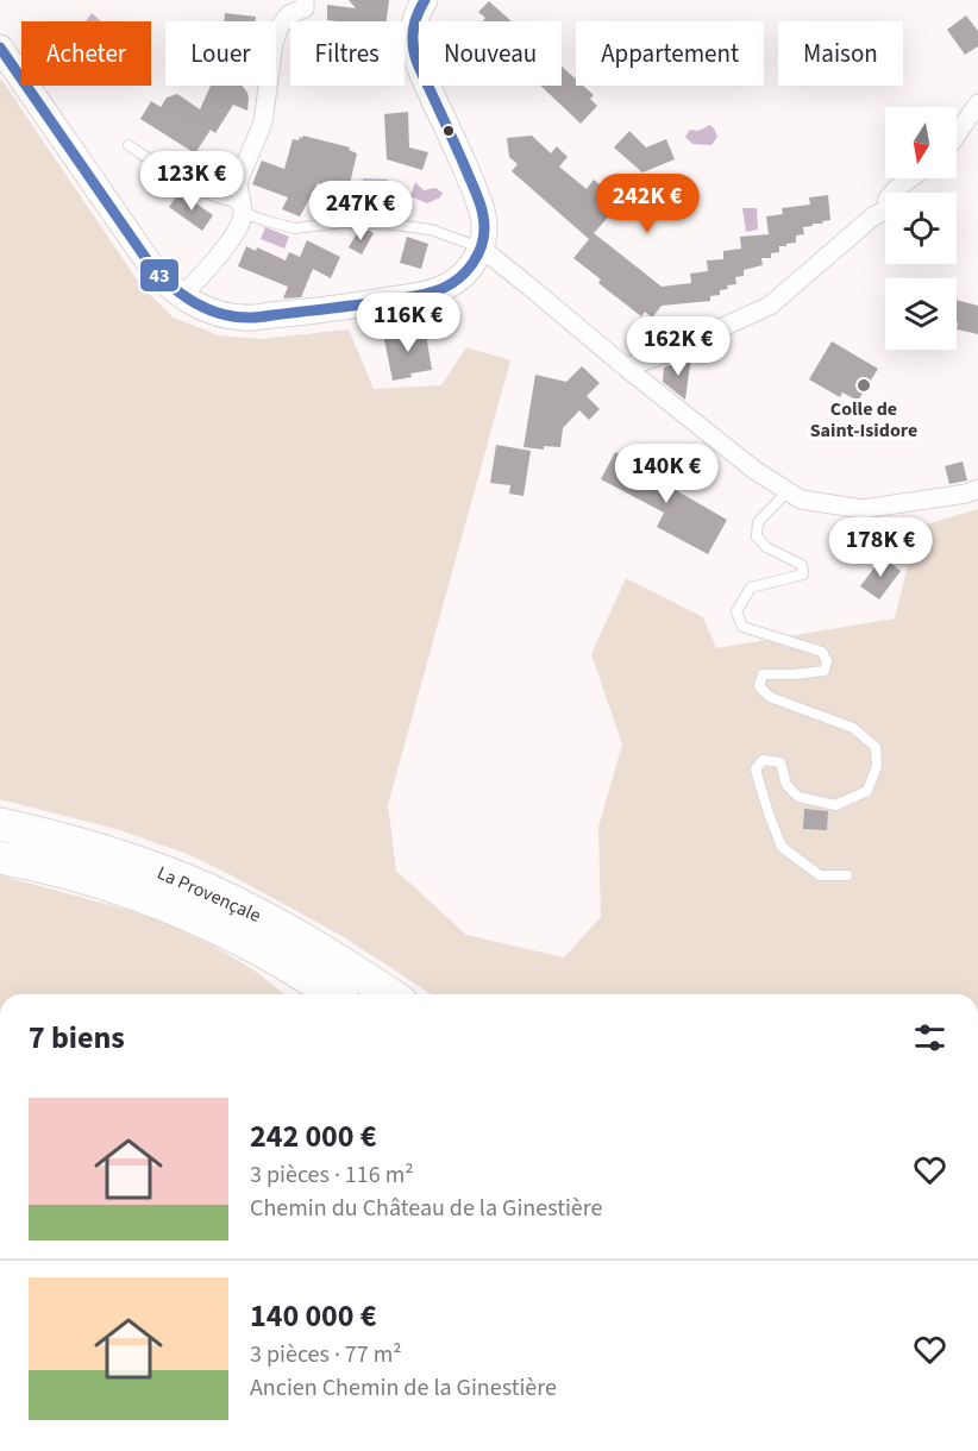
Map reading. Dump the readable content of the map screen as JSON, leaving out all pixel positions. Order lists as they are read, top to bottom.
{
  "streets": {
    "highway": ["La Provençale"]
  },
  "places": ["Colle de Saint-Isidore"],
  "lines": ["transit line 43"],
  "north": "bottom",
  "page": {
    "chip": [
      "Acheter",
      "Louer",
      "Filtres",
      "Nouveau",
      "Appartement",
      "Maison"
    ],
    "price": [
      "123K €",
      "242K €",
      "247K €",
      "116K €",
      "162K €",
      "140K €",
      "178K €"
    ],
    "heading": "7 biens",
    "list": [
      {
        "name": "242 000 €",
        "note": "3 pièces · 116 m² · Chemin du Château de la Ginestière"
      },
      {
        "name": "140 000 €",
        "note": "3 pièces · 77 m² · Ancien Chemin de la Ginestière"
      }
    ]
  }
}
